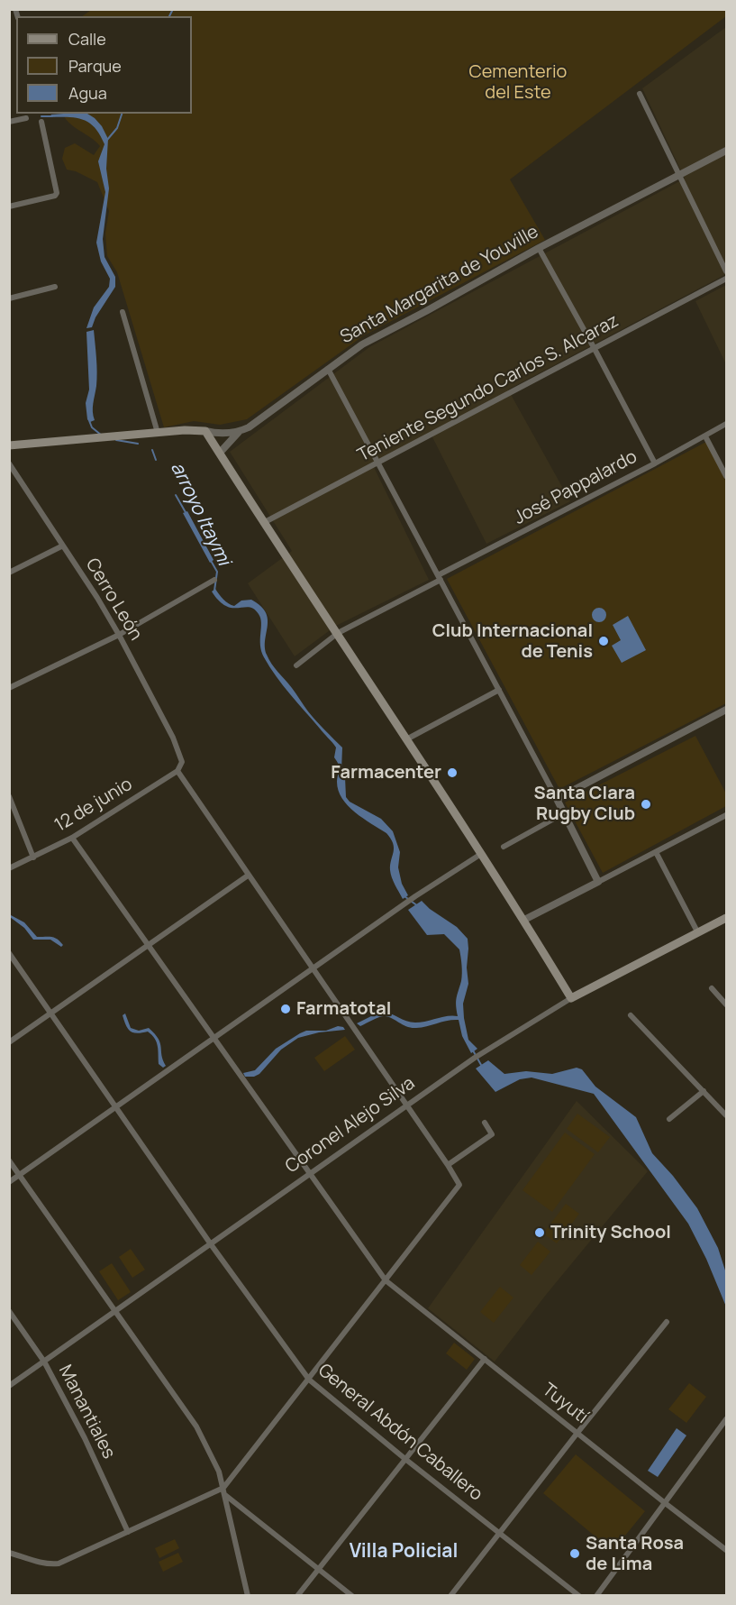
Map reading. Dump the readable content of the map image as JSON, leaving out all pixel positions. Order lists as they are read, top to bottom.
{
  "streets": {
    "main road": ["Coronel Alejo Silva"],
    "street": [
      "Santa Margarita de Youville",
      "Teniente Segundo Carlos S. Alcaraz",
      "José Pappalardo",
      "Cerro León",
      "12 de junio",
      "Tuyutí",
      "Manantiales",
      "General Abdón Caballero"
    ]
  },
  "crossings": [
    ["Cerro León", "12 de junio"],
    ["12 de junio", "Tuyutí"],
    ["Coronel Alejo Silva", "Tuyutí"],
    ["Coronel Alejo Silva", "Manantiales"],
    ["Coronel Alejo Silva", "General Abdón Caballero"]
  ],
  "districts": ["Villa Policial"],
  "water": ["arroyo Itaymi"],
  "parks": ["Cementerio del Este"],
  "places": [
    "Club Internacional de Tenis",
    "Farmacenter",
    "Santa Clara Rugby Club",
    "Farmatotal",
    "Trinity School",
    "Santa Rosa de Lima"
  ],
  "legend": ["Calle", "Parque", "Agua"]
}
